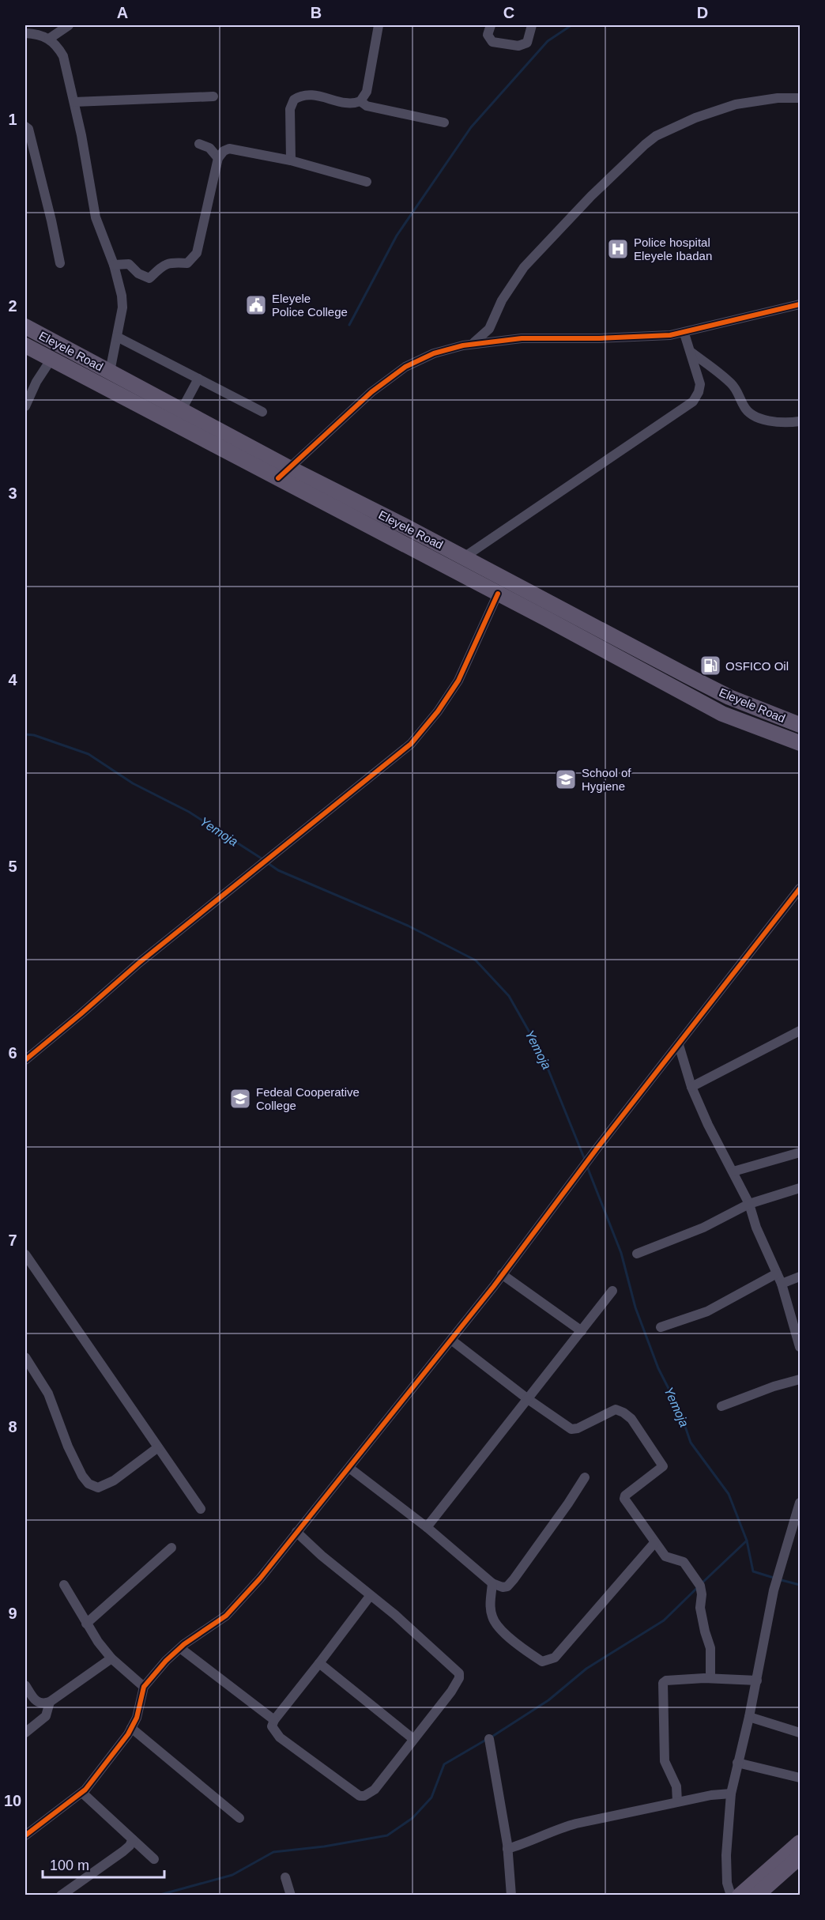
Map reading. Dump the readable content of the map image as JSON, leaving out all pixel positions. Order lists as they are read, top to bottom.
{
  "streets": {
    "main road": ["Eleyele Road"]
  },
  "water": ["Yemoja"],
  "places": {
    "hospital": ["Police hospital Eleyele Ibadan"],
    "public building": ["Eleyele Police College"],
    "fuel station": ["OSFICO Oil"],
    "school or university": ["School of Hygiene", "Fedeal Cooperative College"]
  },
  "scale_bar": "100 m",
  "grid": {
    "columns": [
      "A",
      "B",
      "C",
      "D"
    ],
    "rows": [
      "1",
      "2",
      "3",
      "4",
      "5",
      "6",
      "7",
      "8",
      "9",
      "10"
    ]
  }
}
